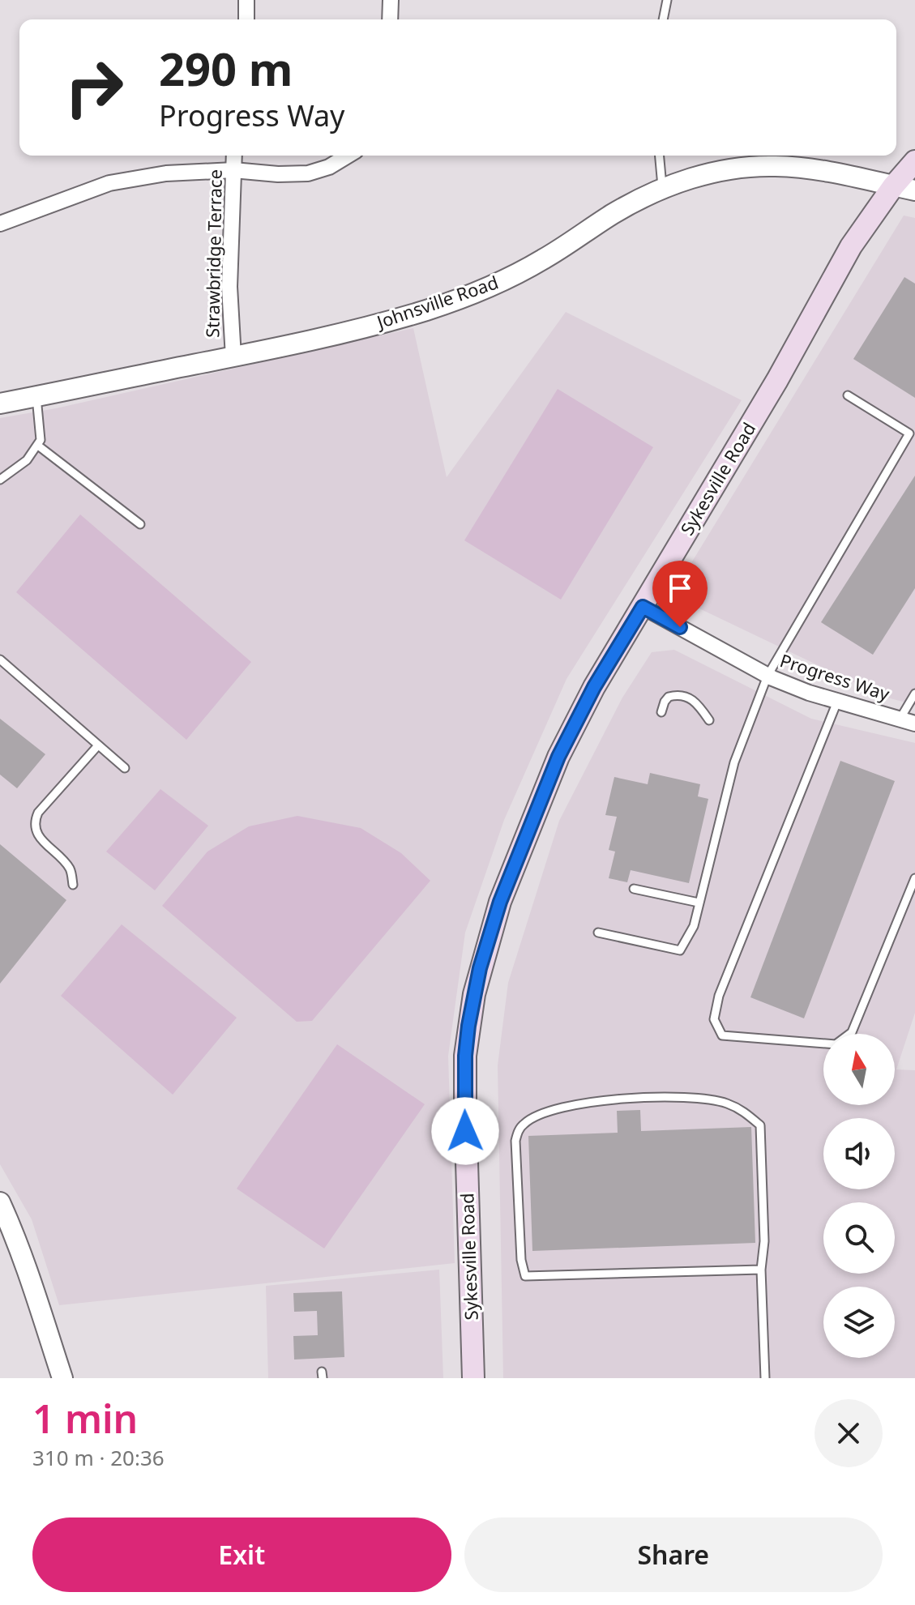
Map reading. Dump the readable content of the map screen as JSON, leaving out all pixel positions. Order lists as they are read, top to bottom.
{
  "streets": {
    "main road": ["Sykesville Road"],
    "street": ["Strawbridge Terrace", "Johnsville Road", "Progress Way"]
  },
  "crossings": [
    ["Strawbridge Terrace", "Johnsville Road"],
    ["Johnsville Road", "Sykesville Road"],
    ["Sykesville Road", "Progress Way"]
  ],
  "north": "top",
  "page": {
    "turn": ["290 m", "Progress Way"],
    "heading": ["1 min", "310 m · 20:36"],
    "buttons": ["Exit", "Share"]
  }
}
